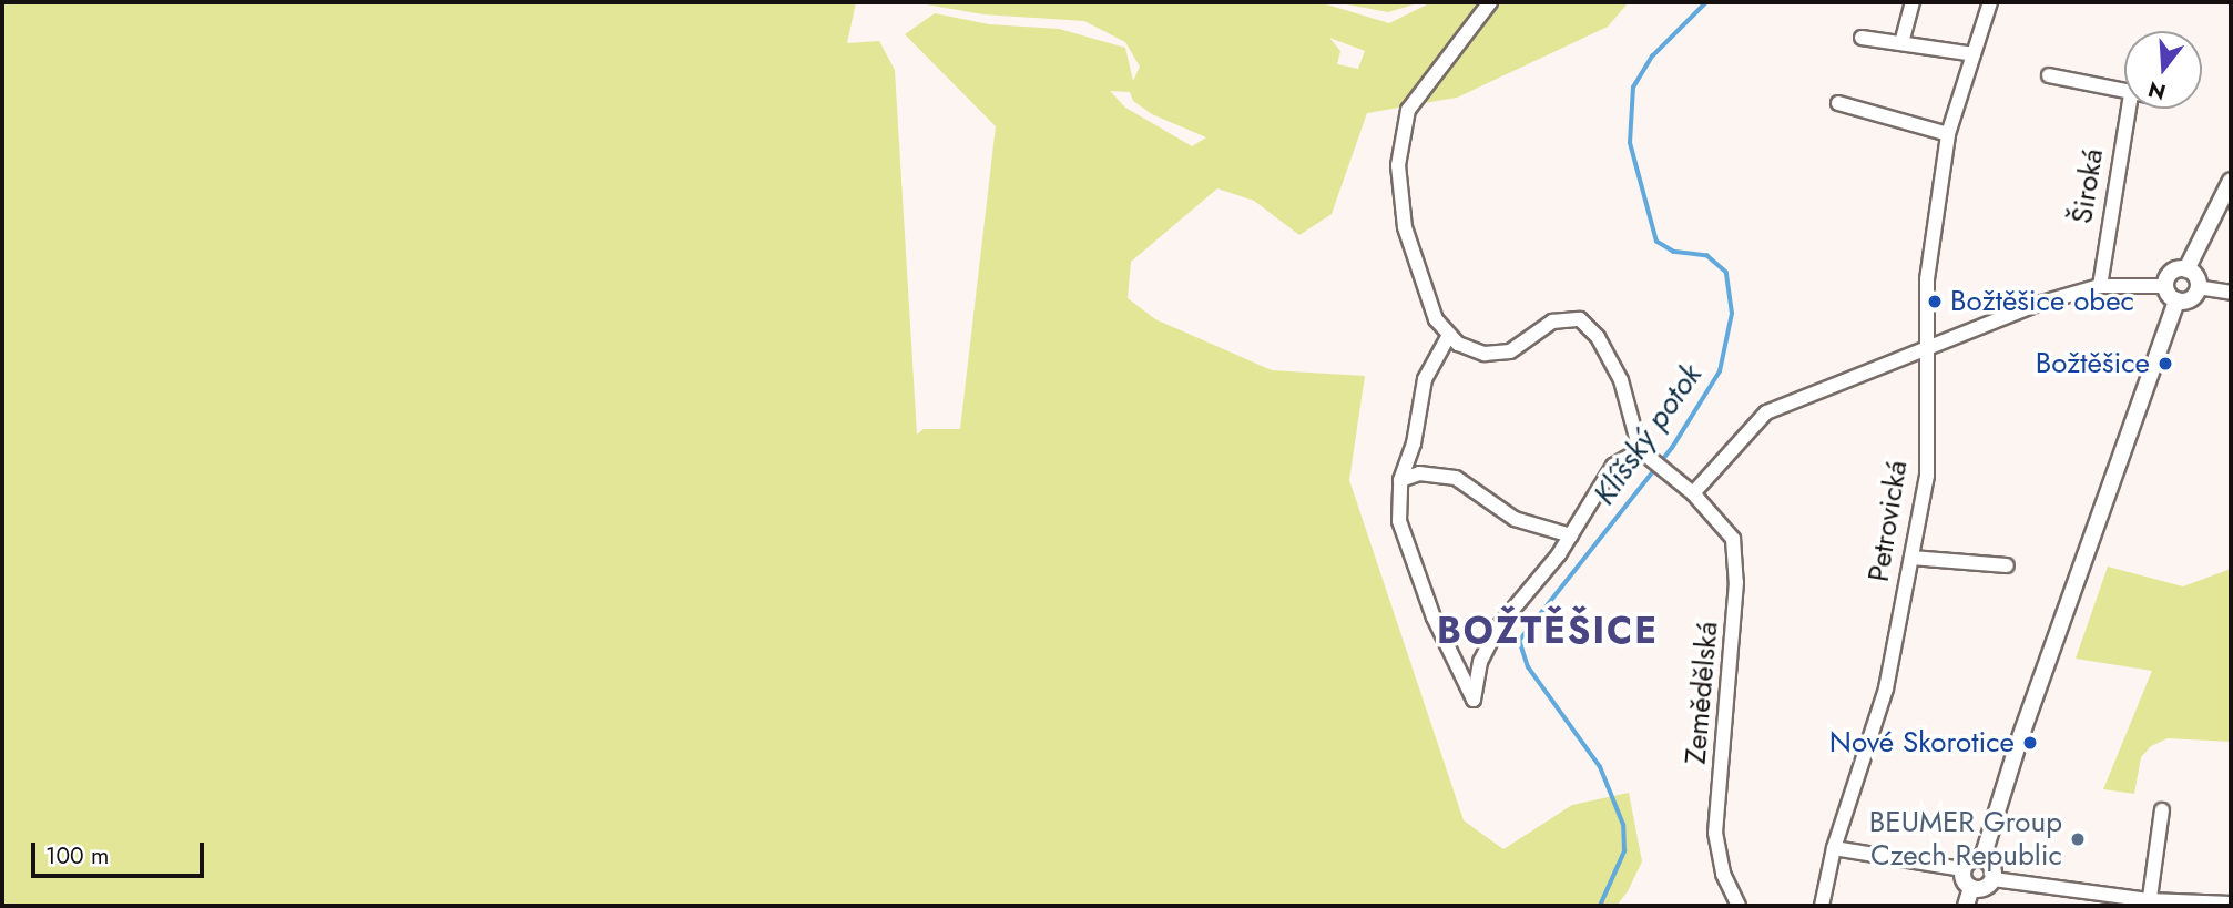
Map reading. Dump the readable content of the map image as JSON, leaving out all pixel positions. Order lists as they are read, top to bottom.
{
  "streets": {
    "street": ["Široká", "Petrovická", "Zemědělská"]
  },
  "districts": ["BOŽTĚŠICE"],
  "water": ["Klíšský potok"],
  "places": [
    "Božtěšice obec",
    "Božtěšice",
    "Nové Skorotice",
    "BEUMER Group Czech Republic"
  ],
  "scale_bar": "100 m",
  "north": "bottom"
}
